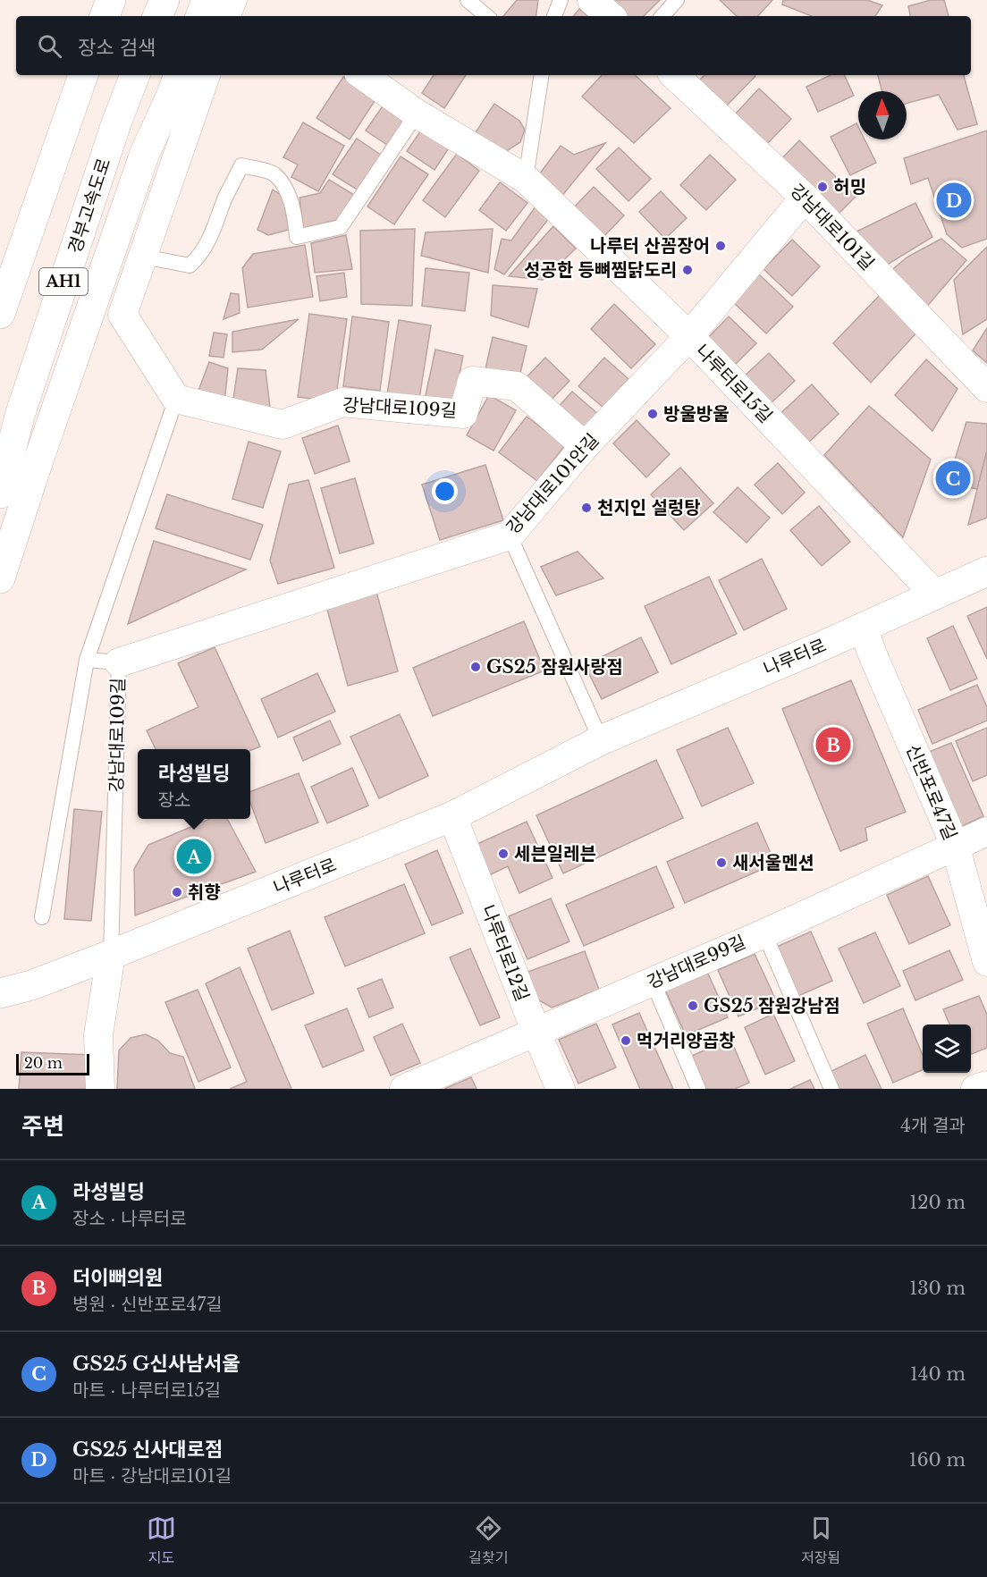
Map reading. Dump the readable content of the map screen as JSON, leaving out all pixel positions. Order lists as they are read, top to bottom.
{
  "streets": {
    "main road": ["경부고속도로", "AH1", "나루터로"],
    "street": [
      "강남대로101길",
      "나루터로15길",
      "강남대로109길",
      "강남대로101안길",
      "신반포로47길",
      "나루터로12길",
      "강남대로99길"
    ]
  },
  "crossings": [
    ["강남대로101길", "강남대로101안길"],
    ["나루터로15길", "강남대로101안길"],
    ["나루터로15길", "나루터로"],
    ["강남대로109길", "강남대로101안길"],
    ["강남대로109길", "나루터로"],
    ["나루터로", "신반포로47길"],
    ["나루터로", "나루터로12길"],
    ["신반포로47길", "강남대로99길"],
    ["나루터로12길", "강남대로99길"]
  ],
  "places": [
    "허밍",
    "나루터 산꼼장어",
    "성공한 등뼈찜닭도리",
    "방울방울",
    "천지인 설렁탕",
    "GS25 잠원사랑점",
    "세븐일레븐",
    "새서울멘션",
    "취향",
    "GS25 잠원강남점",
    "먹거리양곱창"
  ],
  "scale_bar": "20 m",
  "north": "top",
  "page": {
    "search": "장소 검색",
    "pins": [
      "D",
      "C",
      "B",
      "A"
    ],
    "popup": ["라성빌딩", "장소"],
    "scale": "20 m",
    "heading": ["주변", "4개 결과"],
    "list": [
      {
        "mark": "A",
        "name": "라성빌딩",
        "note": "장소 · 나루터로",
        "value": "120 m"
      },
      {
        "mark": "B",
        "name": "더이뻐의원",
        "note": "병원 · 신반포로47길",
        "value": "130 m"
      },
      {
        "mark": "C",
        "name": "GS25 G신사남서울",
        "note": "마트 · 나루터로15길",
        "value": "140 m"
      },
      {
        "mark": "D",
        "name": "GS25 신사대로점",
        "note": "마트 · 강남대로101길",
        "value": "160 m"
      }
    ],
    "nav": ["지도", "길찾기", "저장됨"]
  }
}
